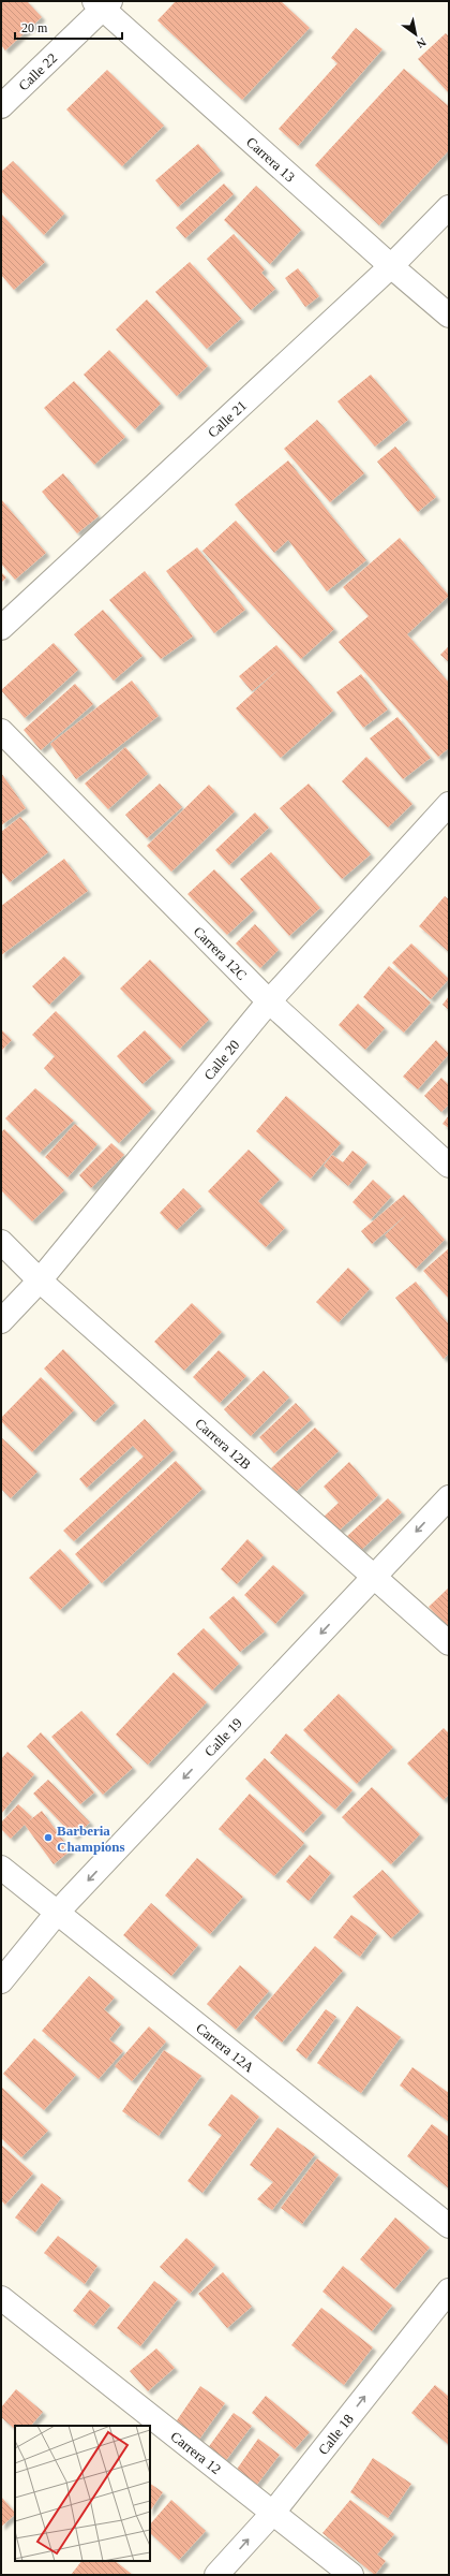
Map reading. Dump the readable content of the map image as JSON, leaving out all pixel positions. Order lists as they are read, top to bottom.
{
  "streets": {
    "street": [
      "Calle 22",
      "Carrera 13",
      "Calle 21",
      "Carrera 12C",
      "Calle 20",
      "Carrera 12B",
      "Calle 19",
      "Carrera 12A",
      "Calle 18",
      "Carrera 12"
    ]
  },
  "crossings": [
    ["Calle 22", "Carrera 13"],
    ["Carrera 13", "Calle 21"],
    ["Carrera 12C", "Calle 20"],
    ["Calle 20", "Carrera 12B"],
    ["Carrera 12B", "Calle 19"],
    ["Calle 19", "Carrera 12A"],
    ["Calle 18", "Carrera 12"]
  ],
  "one_way": ["Calle 19", "Calle 18"],
  "places": ["Barberia Champions"],
  "scale_bar": "20 m",
  "north": "bottom right"
}
